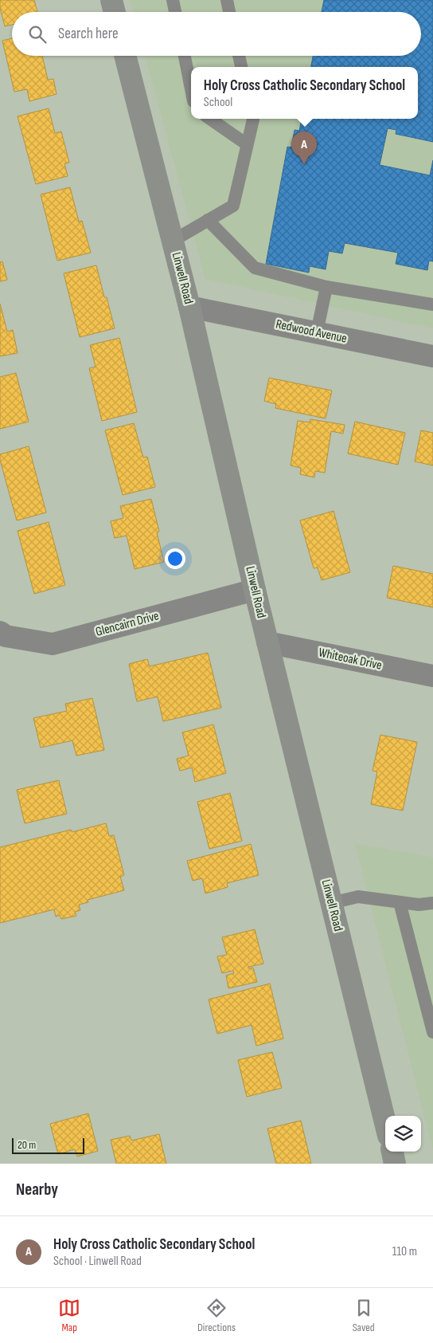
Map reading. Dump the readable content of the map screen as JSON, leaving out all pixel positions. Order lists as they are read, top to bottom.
{
  "streets": {
    "main road": ["Linwell Road"],
    "street": ["Redwood Avenue", "Glencairn Drive", "Whiteoak Drive"]
  },
  "crossings": [
    ["Linwell Road", "Redwood Avenue"],
    ["Linwell Road", "Glencairn Drive"],
    ["Linwell Road", "Whiteoak Drive"]
  ],
  "scale_bar": "20 m",
  "page": {
    "search": "Search here",
    "popup": ["Holy Cross Catholic Secondary School", "School"],
    "pins": "A",
    "scale": "20 m",
    "heading": "Nearby",
    "list": [
      {
        "mark": "A",
        "name": "Holy Cross Catholic Secondary School",
        "note": "School · Linwell Road",
        "value": "110 m"
      }
    ],
    "nav": ["Map", "Directions", "Saved"]
  }
}
